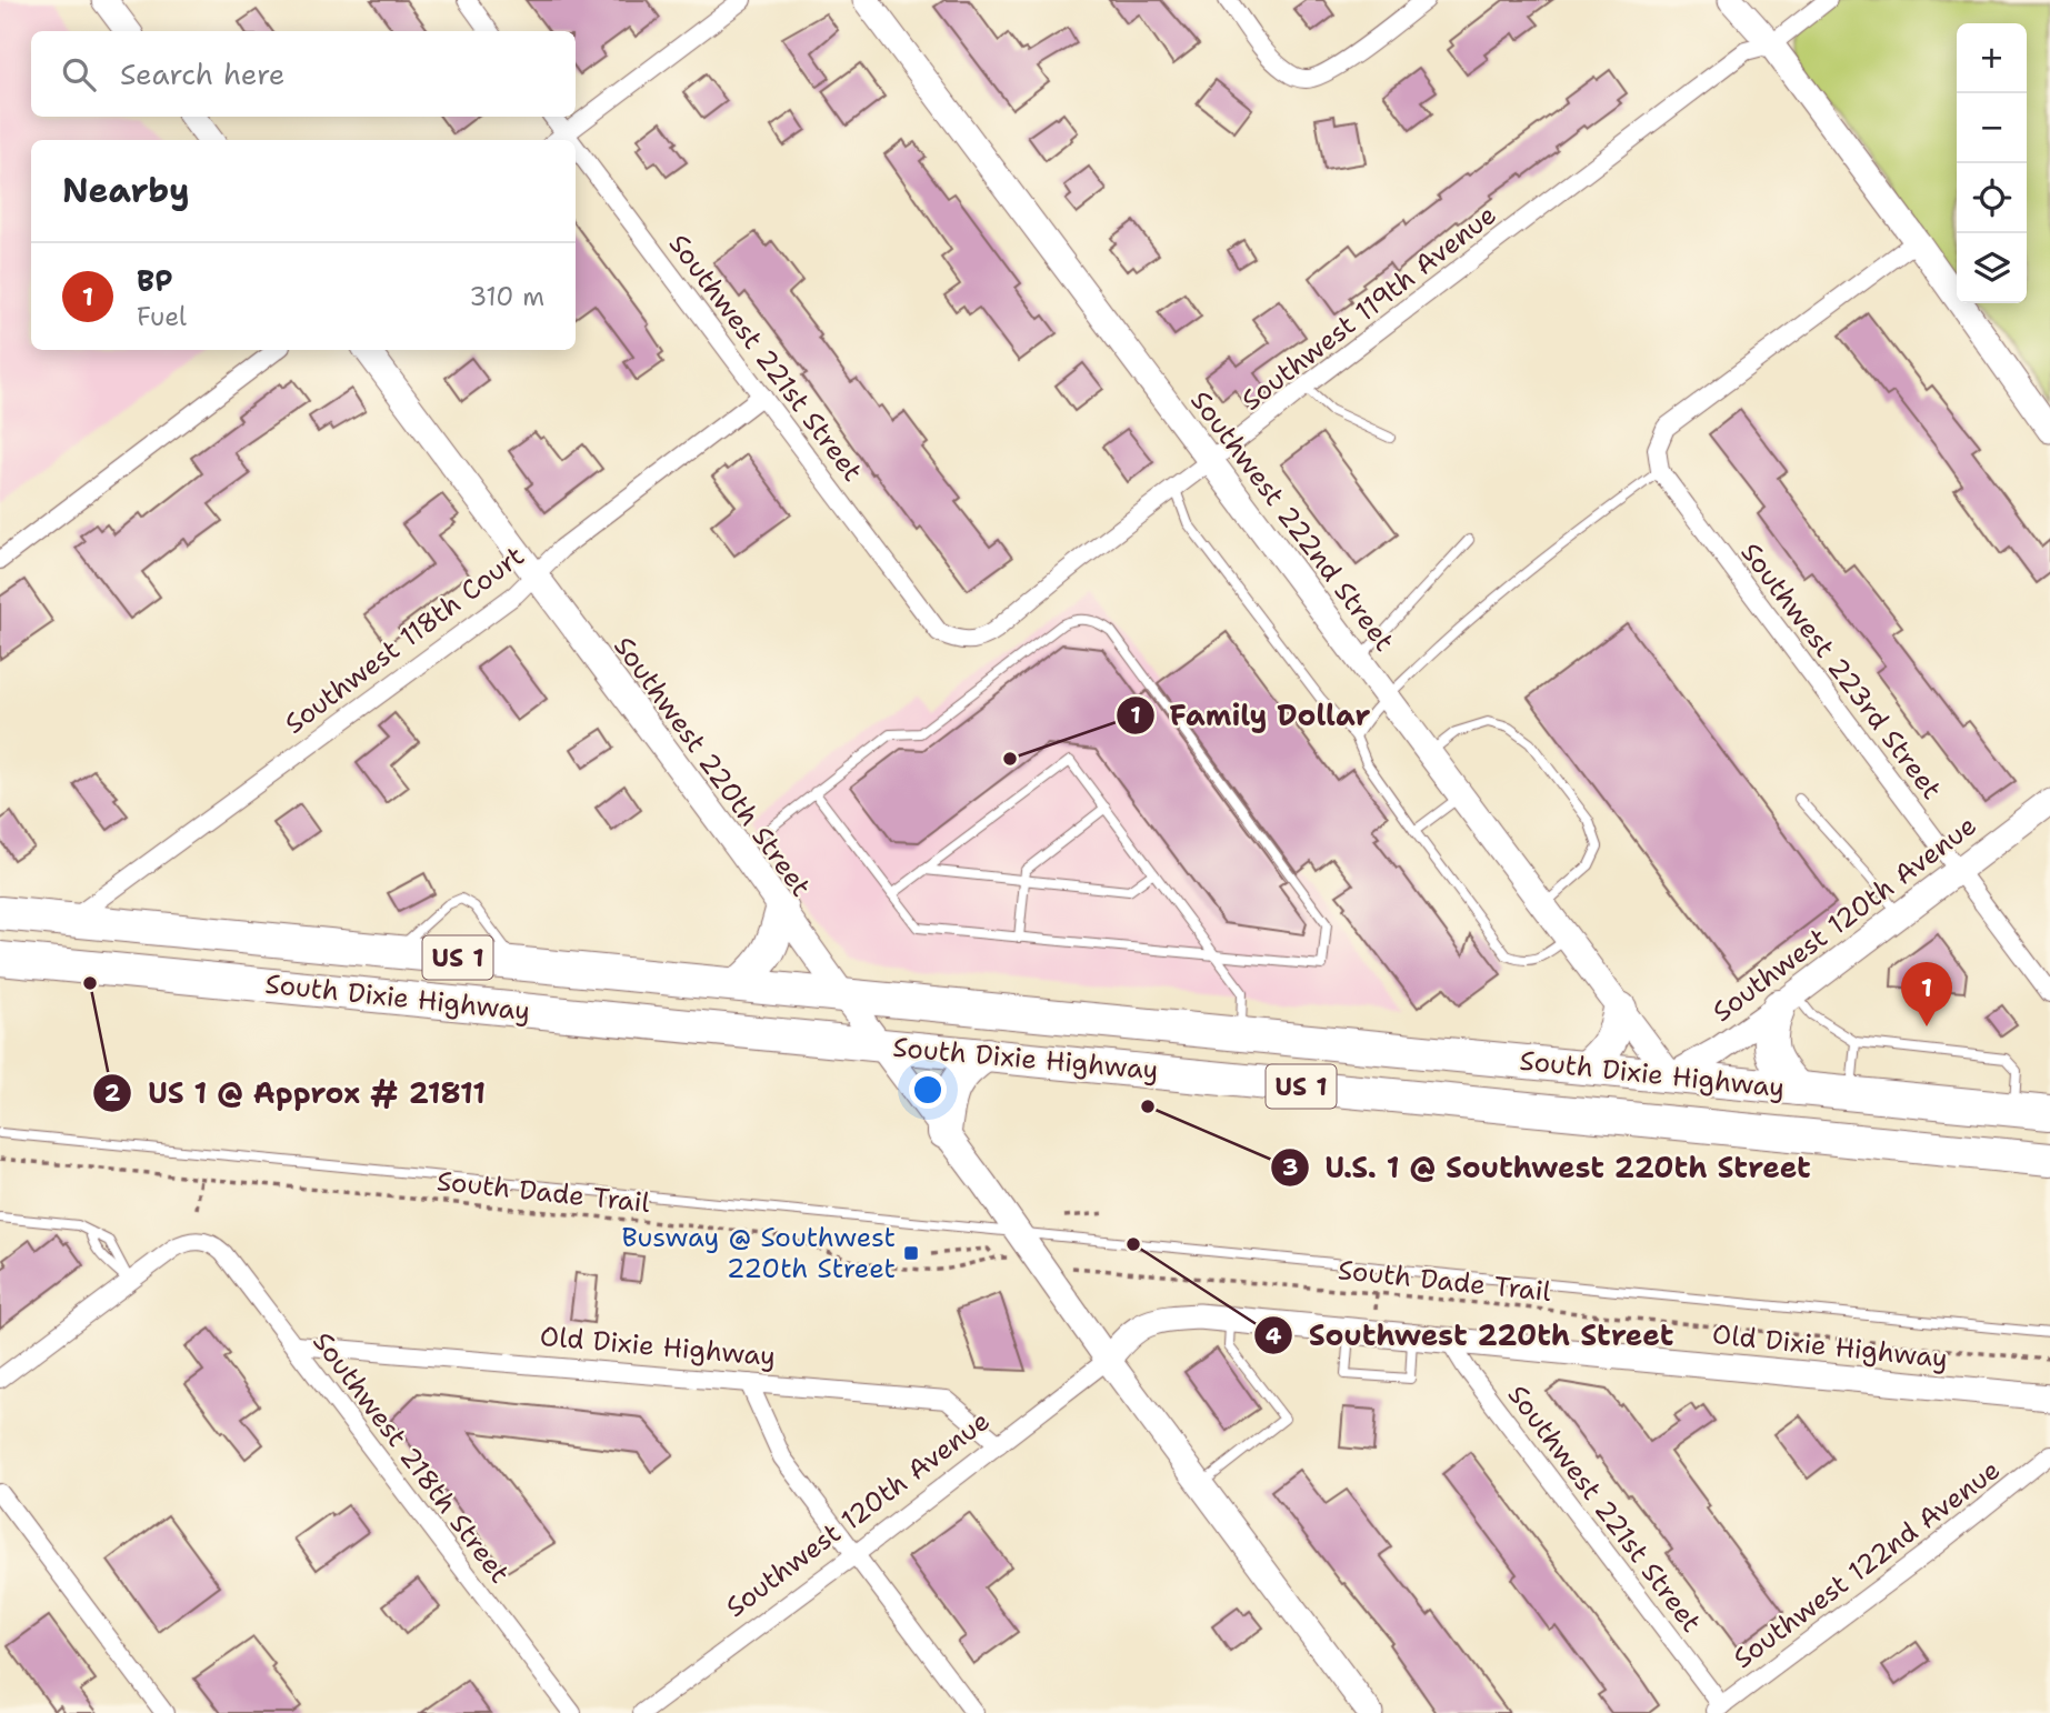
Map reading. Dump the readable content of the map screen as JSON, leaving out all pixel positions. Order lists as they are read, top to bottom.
{
  "streets": {
    "highway": ["US 1", "South Dixie Highway"],
    "street": [
      "Southwest 119th Avenue",
      "Southwest 221st Street",
      "Southwest 222nd Street",
      "Southwest 118th Court",
      "Southwest 223rd Street",
      "Southwest 220th Street",
      "Southwest 120th Avenue",
      "Old Dixie Highway",
      "Southwest 218th Street",
      "Southwest 122nd Avenue"
    ],
    "path": ["South Dade Trail"]
  },
  "crossings": [
    ["Southwest 119th Avenue", "Southwest 221st Street"],
    ["Southwest 119th Avenue", "Southwest 222nd Street"],
    ["Southwest 221st Street", "Southwest 118th Court"],
    ["Southwest 221st Street", "Old Dixie Highway"],
    ["Southwest 221st Street", "Southwest 122nd Avenue"],
    ["Southwest 222nd Street", "Southwest 120th Avenue"],
    ["Southwest 222nd Street", "South Dixie Highway"],
    ["Southwest 118th Court", "Southwest 220th Street"],
    ["Southwest 118th Court", "South Dixie Highway"],
    ["Southwest 223rd Street", "Southwest 120th Avenue"],
    ["Southwest 220th Street", "Southwest 120th Avenue"],
    ["Southwest 220th Street", "South Dixie Highway"],
    ["Southwest 220th Street", "South Dade Trail"],
    ["Southwest 220th Street", "Old Dixie Highway"],
    ["Southwest 120th Avenue", "South Dixie Highway"],
    ["Southwest 120th Avenue", "Old Dixie Highway"],
    ["Old Dixie Highway", "Southwest 218th Street"]
  ],
  "places": {
    "other": [
      "Family Dollar",
      "US 1 @ Approx # 21811",
      "U.S. 1 @ Southwest 220th Street",
      "Southwest 220th Street"
    ],
    "transit": ["Busway @ Southwest 220th Street"]
  },
  "page": {
    "map_buttons": ["+", "−"],
    "search": "Search here",
    "heading": "Nearby",
    "list": [
      {
        "mark": "1",
        "name": "BP",
        "note": "Fuel",
        "value": "310 m"
      }
    ],
    "pins": "1"
  }
}
